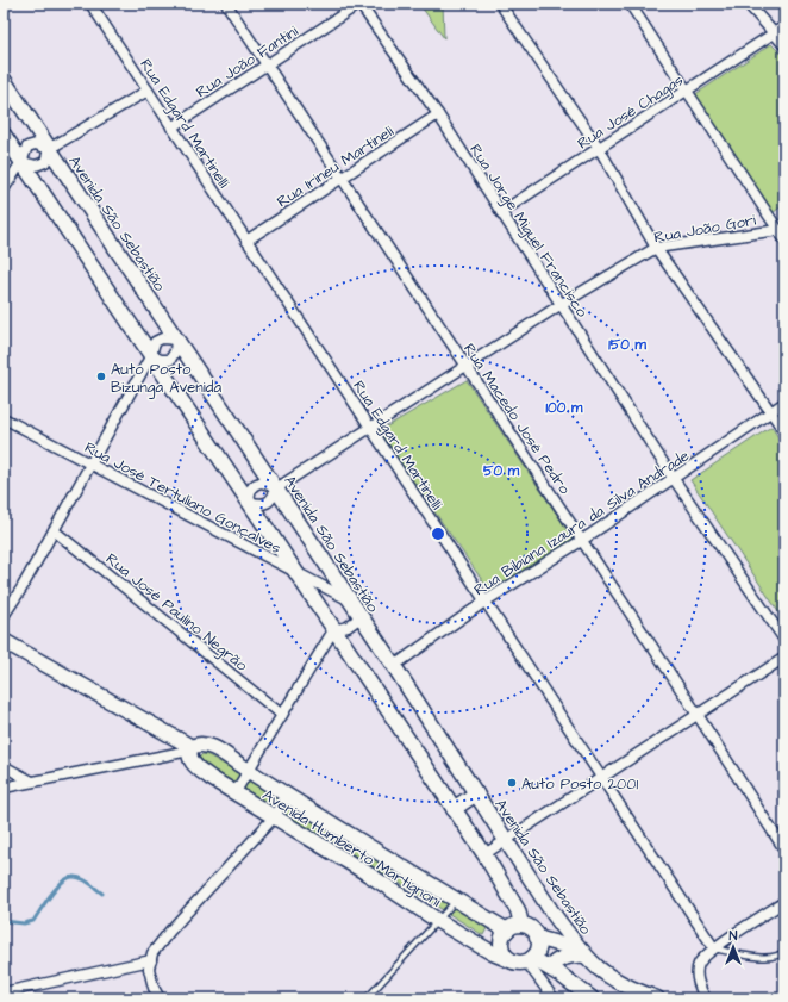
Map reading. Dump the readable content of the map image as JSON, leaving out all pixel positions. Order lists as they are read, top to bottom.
{
  "streets": {
    "main road": ["Avenida São Sebastião", "Avenida Humberto Martignoni"],
    "street": [
      "Rua João Fantini",
      "Rua José Chagas",
      "Rua Edgard Martinelli",
      "Rua Irineu Martineli",
      "Rua João Gori",
      "Rua Jorge Miguel Francisco",
      "Rua Macedo José Pedro",
      "Rua José Tertuliano Gonçalves",
      "Rua Bibiana Izaura da Silva Andrade",
      "Rua José Paulino Negrão"
    ]
  },
  "crossings": [
    ["Rua João Fantini", "Rua Edgard Martinelli"],
    ["Rua João Fantini", "Rua Jorge Miguel Francisco"],
    ["Rua João Fantini", "Rua Macedo José Pedro"],
    ["Rua José Chagas", "Rua Jorge Miguel Francisco"],
    ["Rua Edgard Martinelli", "Rua Irineu Martineli"],
    ["Rua Edgard Martinelli", "Rua João Gori"],
    ["Rua Edgard Martinelli", "Rua Bibiana Izaura da Silva Andrade"],
    ["Rua Irineu Martineli", "Rua Jorge Miguel Francisco"],
    ["Rua Irineu Martineli", "Rua Macedo José Pedro"],
    ["Avenida São Sebastião", "Rua João Gori"],
    ["Avenida São Sebastião", "Rua José Tertuliano Gonçalves"],
    ["Avenida São Sebastião", "Rua Bibiana Izaura da Silva Andrade"],
    ["Rua João Gori", "Rua Jorge Miguel Francisco"],
    ["Rua João Gori", "Rua Macedo José Pedro"],
    ["Rua Jorge Miguel Francisco", "Rua Bibiana Izaura da Silva Andrade"],
    ["Rua Macedo José Pedro", "Rua Bibiana Izaura da Silva Andrade"]
  ],
  "places": ["Auto Posto Bizunga Avenida", "Auto Posto 2001"],
  "north": "top",
  "rings": ["150 m", "100 m", "50 m"]
}
